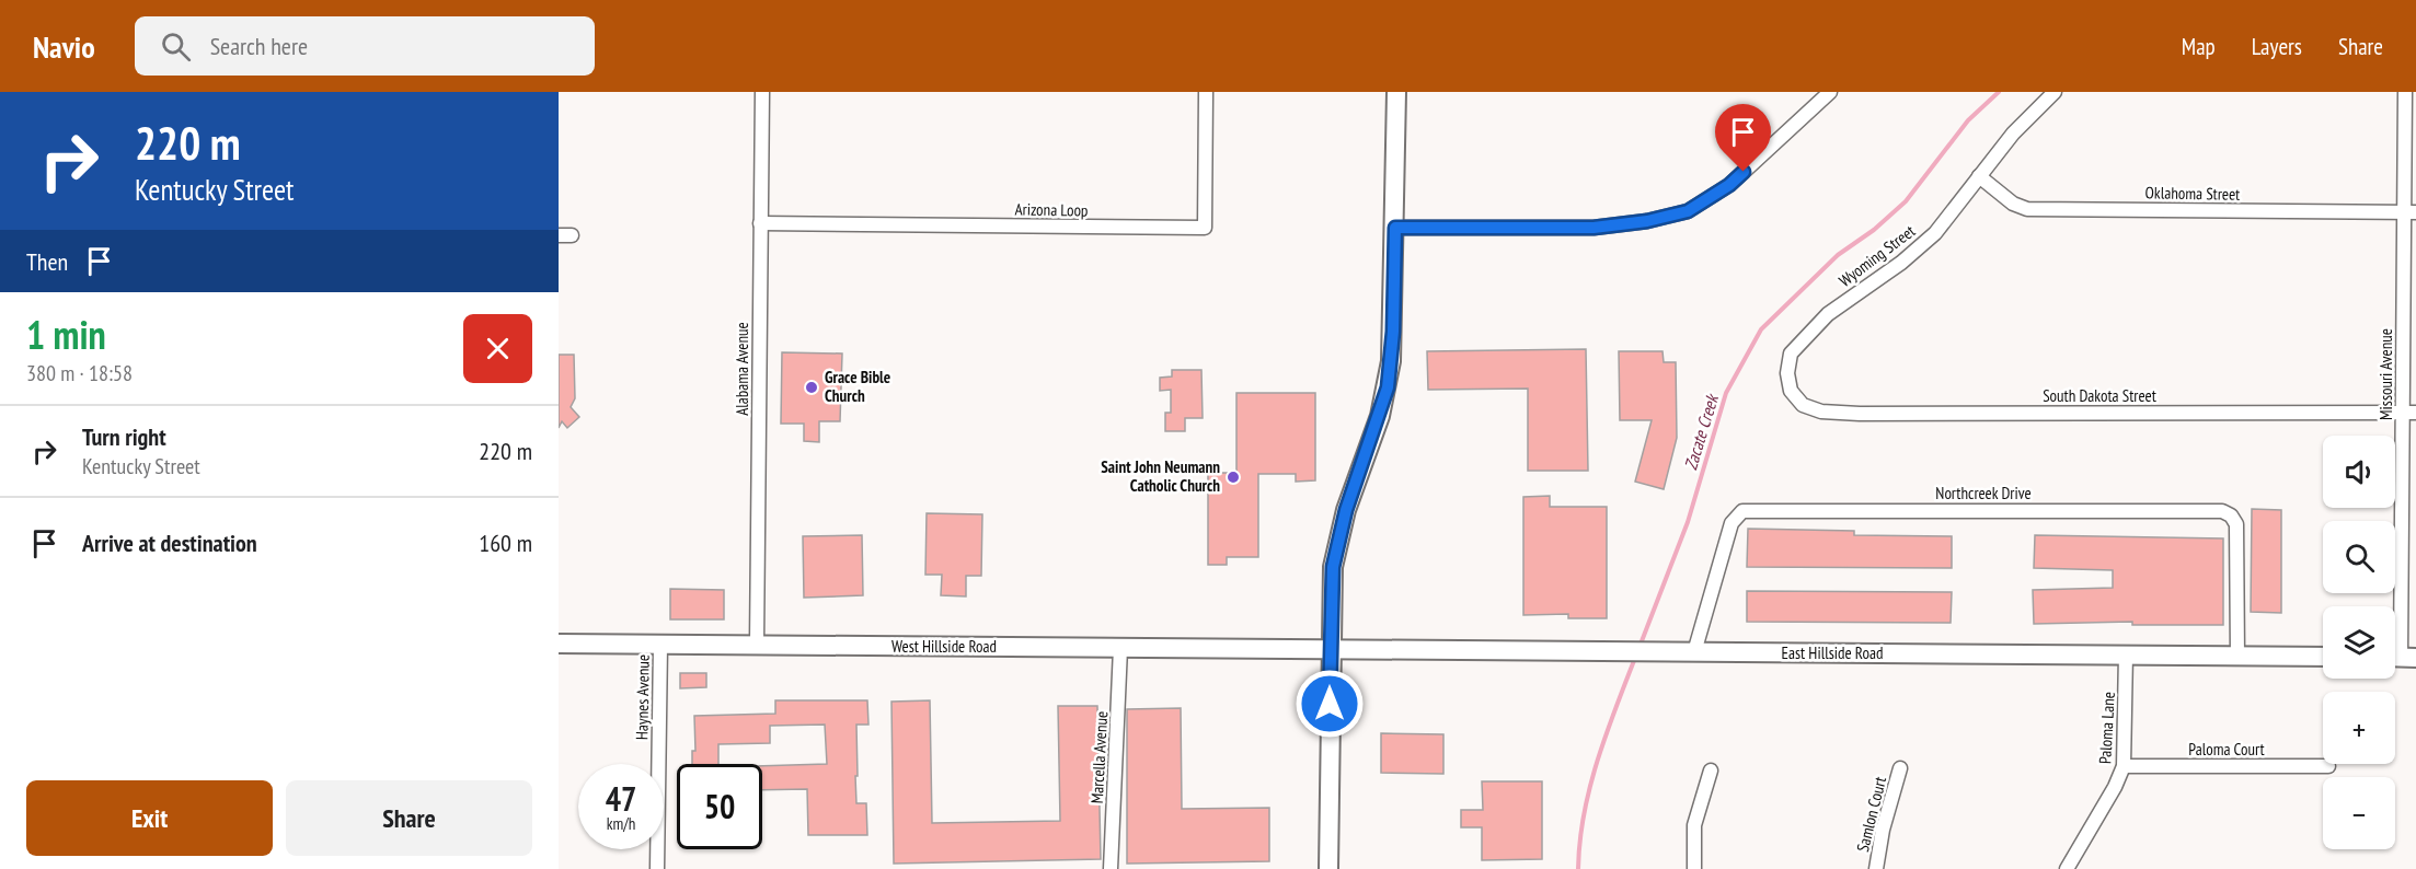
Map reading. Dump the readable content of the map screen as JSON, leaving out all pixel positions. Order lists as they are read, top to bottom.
{
  "streets": {
    "street": [
      "Oklahoma Street",
      "Arizona Loop",
      "Wyoming Street",
      "Alabama Avenue",
      "Missouri Avenue",
      "South Dakota Street",
      "Northcreek Drive",
      "West Hillside Road",
      "East Hillside Road",
      "Haynes Avenue",
      "Paloma Lane",
      "Paloma Court",
      "Marcella Avenue",
      "Samlon Court"
    ]
  },
  "crossings": [
    ["Oklahoma Street", "Wyoming Street"],
    ["Oklahoma Street", "Missouri Avenue"],
    ["Arizona Loop", "Alabama Avenue"],
    ["Wyoming Street", "South Dakota Street"],
    ["Alabama Avenue", "West Hillside Road"],
    ["Missouri Avenue", "South Dakota Street"],
    ["Northcreek Drive", "East Hillside Road"],
    ["West Hillside Road", "East Hillside Road"],
    ["West Hillside Road", "Haynes Avenue"],
    ["West Hillside Road", "Marcella Avenue"],
    ["East Hillside Road", "Paloma Lane"],
    ["Paloma Lane", "Paloma Court"]
  ],
  "water": ["Zacate Creek"],
  "places": ["Grace Bible Church", "Saint John Neumann Catholic Church"],
  "page": {
    "header": "Navio",
    "search": "Search here",
    "nav": ["Map", "Layers", "Share"],
    "turn": ["220 m", "Kentucky Street"],
    "then": "Then",
    "heading": ["1 min", "380 m · 18:58"],
    "list": [
      {
        "name": "Turn right",
        "note": "Kentucky Street",
        "value": "220 m"
      },
      {
        "name": "Arrive at destination",
        "value": "160 m"
      }
    ],
    "map_buttons": ["+", "−"],
    "speed": "47 km/h",
    "limit": "50",
    "buttons": ["Exit", "Share"]
  }
}
